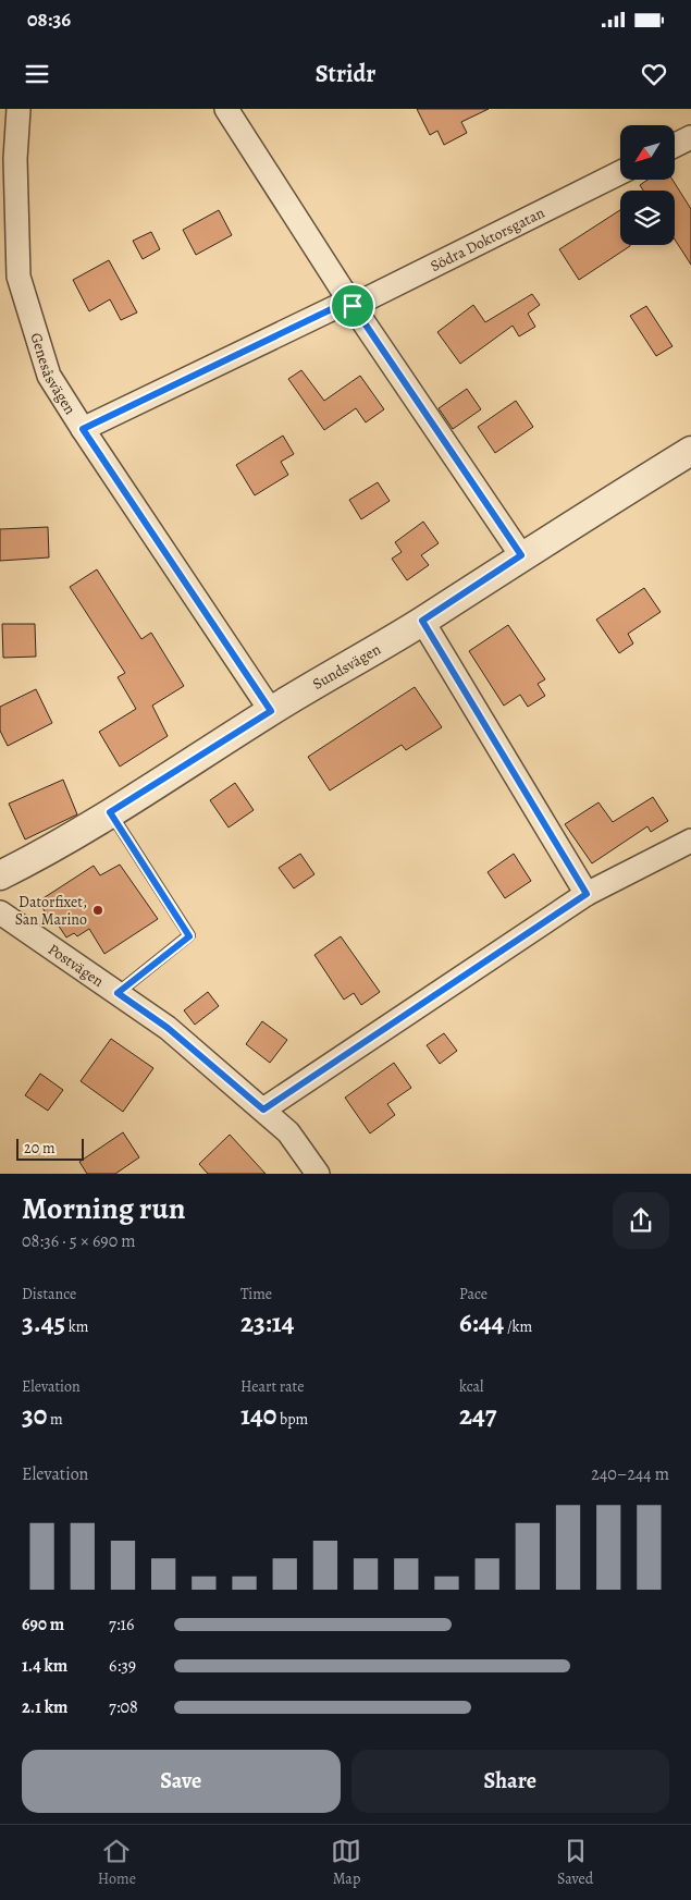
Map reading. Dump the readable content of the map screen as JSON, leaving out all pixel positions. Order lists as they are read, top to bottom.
{
  "streets": {
    "street": [
      "Södra Doktorsgatan",
      "Genesåsvägen",
      "Sundsvägen",
      "Postvägen"
    ]
  },
  "crossings": [
    ["Södra Doktorsgatan", "Genesåsvägen"],
    ["Genesåsvägen", "Sundsvägen"]
  ],
  "places": ["Datorfixet, San Marino"],
  "scale_bar": "20 m",
  "north": "bottom left",
  "page": {
    "status": "08:36",
    "header": "Stridr",
    "scale": "20 m",
    "heading": ["Morning run", "08:36 · 5 × 690 m"],
    "stats": [
      ["Distance", "3.45 km"],
      ["Time", "23:14"],
      ["Pace", "6:44 /km"],
      ["Elevation", "30 m"],
      ["Heart rate", "140 bpm"],
      ["kcal", "247"]
    ],
    "chart": ["Elevation", "240–244 m"],
    "list": [
      {
        "name": "690 m",
        "note": "7:16"
      },
      {
        "name": "1.4 km",
        "note": "6:39"
      },
      {
        "name": "2.1 km",
        "note": "7:08"
      }
    ],
    "buttons": ["Save", "Share"],
    "tabs": ["Home", "Map", "Saved"]
  }
}
